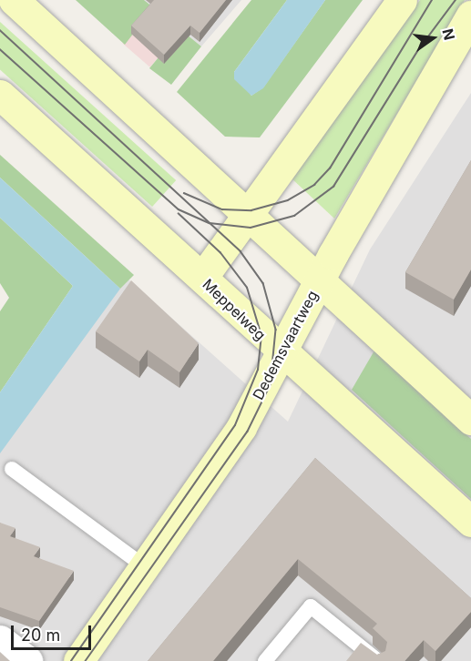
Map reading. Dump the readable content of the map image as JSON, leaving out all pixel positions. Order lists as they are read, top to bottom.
{
  "streets": {
    "main road": ["Meppelweg", "Dedemsvaartweg"]
  },
  "crossings": [
    ["Meppelweg", "Dedemsvaartweg"]
  ],
  "scale_bar": "20 m",
  "north": "right"
}
